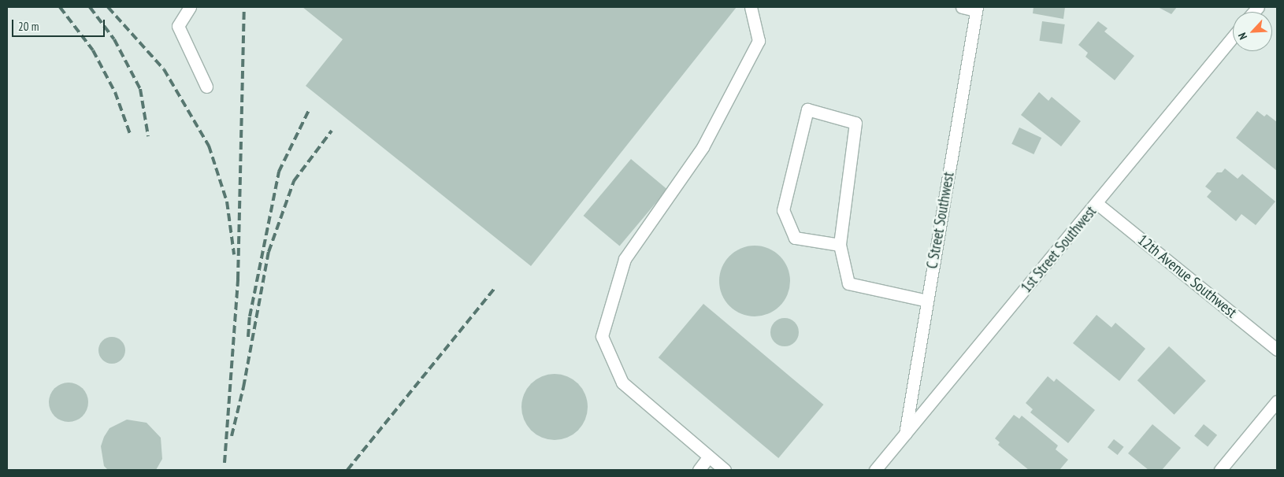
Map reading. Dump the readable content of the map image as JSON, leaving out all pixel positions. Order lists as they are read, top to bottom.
{
  "streets": {
    "street": ["C Street Southwest", "1st Street Southwest", "12th Avenue Southwest"]
  },
  "crossings": [
    ["C Street Southwest", "1st Street Southwest"],
    ["1st Street Southwest", "12th Avenue Southwest"]
  ],
  "scale_bar": "20 m",
  "north": "bottom left"
}
